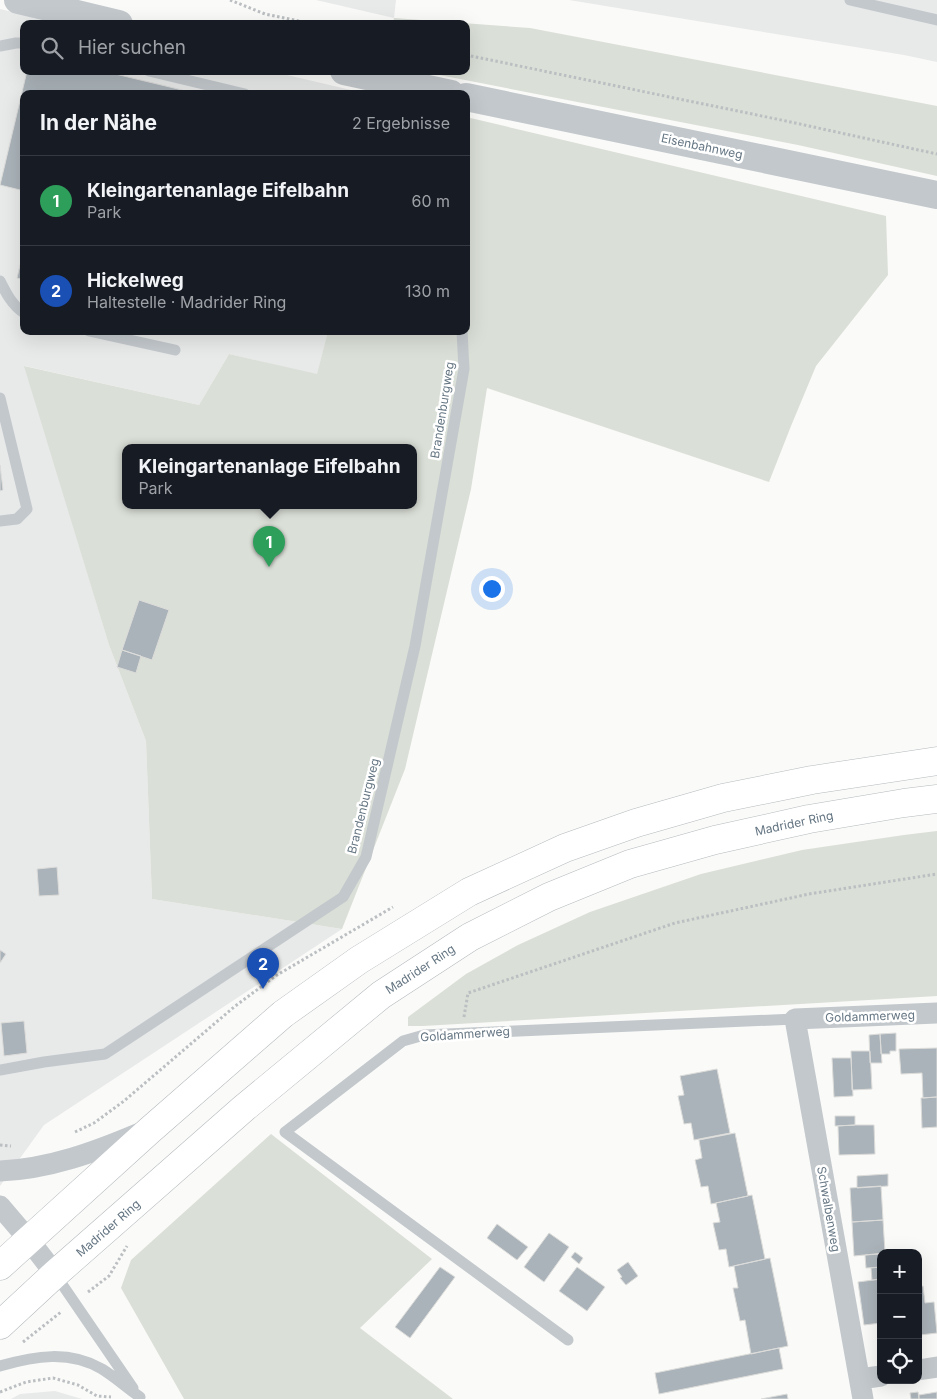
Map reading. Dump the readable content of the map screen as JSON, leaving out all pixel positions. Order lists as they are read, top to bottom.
{
  "streets": {
    "main road": ["Madrider Ring"],
    "street": ["Eisenbahnweg", "Goldammerweg", "Schwalbenweg"],
    "lane": ["Brandenburgweg"]
  },
  "crossings": [
    ["Goldammerweg", "Schwalbenweg"]
  ],
  "page": {
    "search": "Hier suchen",
    "heading": ["In der Nähe", "2 Ergebnisse"],
    "list": [
      {
        "mark": "1",
        "name": "Kleingartenanlage Eifelbahn",
        "note": "Park",
        "value": "60 m"
      },
      {
        "mark": "2",
        "name": "Hickelweg",
        "note": "Haltestelle · Madrider Ring",
        "value": "130 m"
      }
    ],
    "popup": ["Kleingartenanlage Eifelbahn", "Park"],
    "pins": ["1", "2"],
    "map_buttons": ["+", "−"]
  }
}
